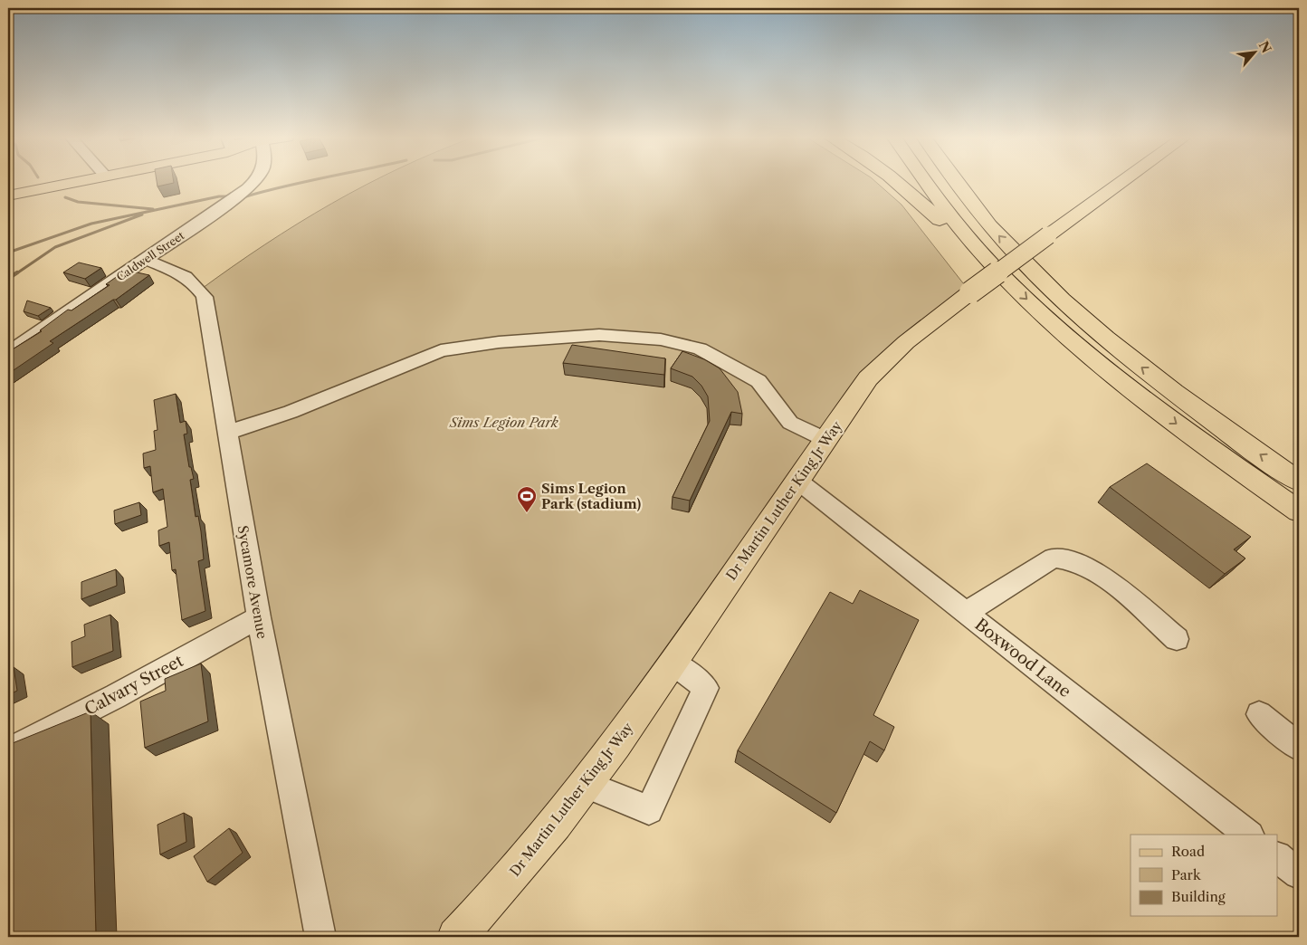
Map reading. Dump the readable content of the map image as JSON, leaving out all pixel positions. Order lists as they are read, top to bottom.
{
  "streets": {
    "main road": ["Dr Martin Luther King Jr Way"],
    "street": [
      "Caldwell Street",
      "Sycamore Avenue",
      "Boxwood Lane",
      "Calvary Street"
    ]
  },
  "crossings": [
    ["Caldwell Street", "Sycamore Avenue"],
    ["Dr Martin Luther King Jr Way", "Boxwood Lane"],
    ["Sycamore Avenue", "Calvary Street"]
  ],
  "parks": ["Sims Legion Park"],
  "places": {
    "sports": ["Sims Legion Park (stadium)"]
  },
  "legend": ["Road", "Park", "Building"],
  "north": "top right"
}
